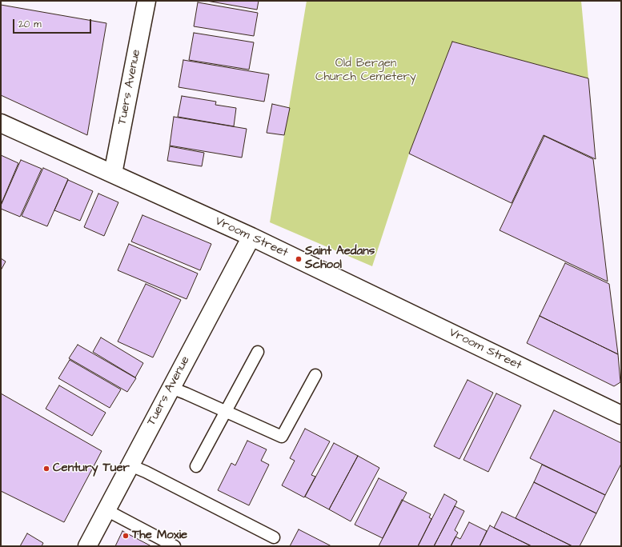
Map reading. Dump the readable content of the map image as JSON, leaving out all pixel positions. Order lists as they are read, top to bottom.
{
  "streets": {
    "street": ["Tuers Avenue", "Vroom Street"]
  },
  "crossings": [
    ["Tuers Avenue", "Vroom Street"]
  ],
  "parks": ["Old Bergen Church Cemetery"],
  "places": ["Saint Aedans School", "Century Tuer", "The Moxie"],
  "scale_bar": "20 m"
}
